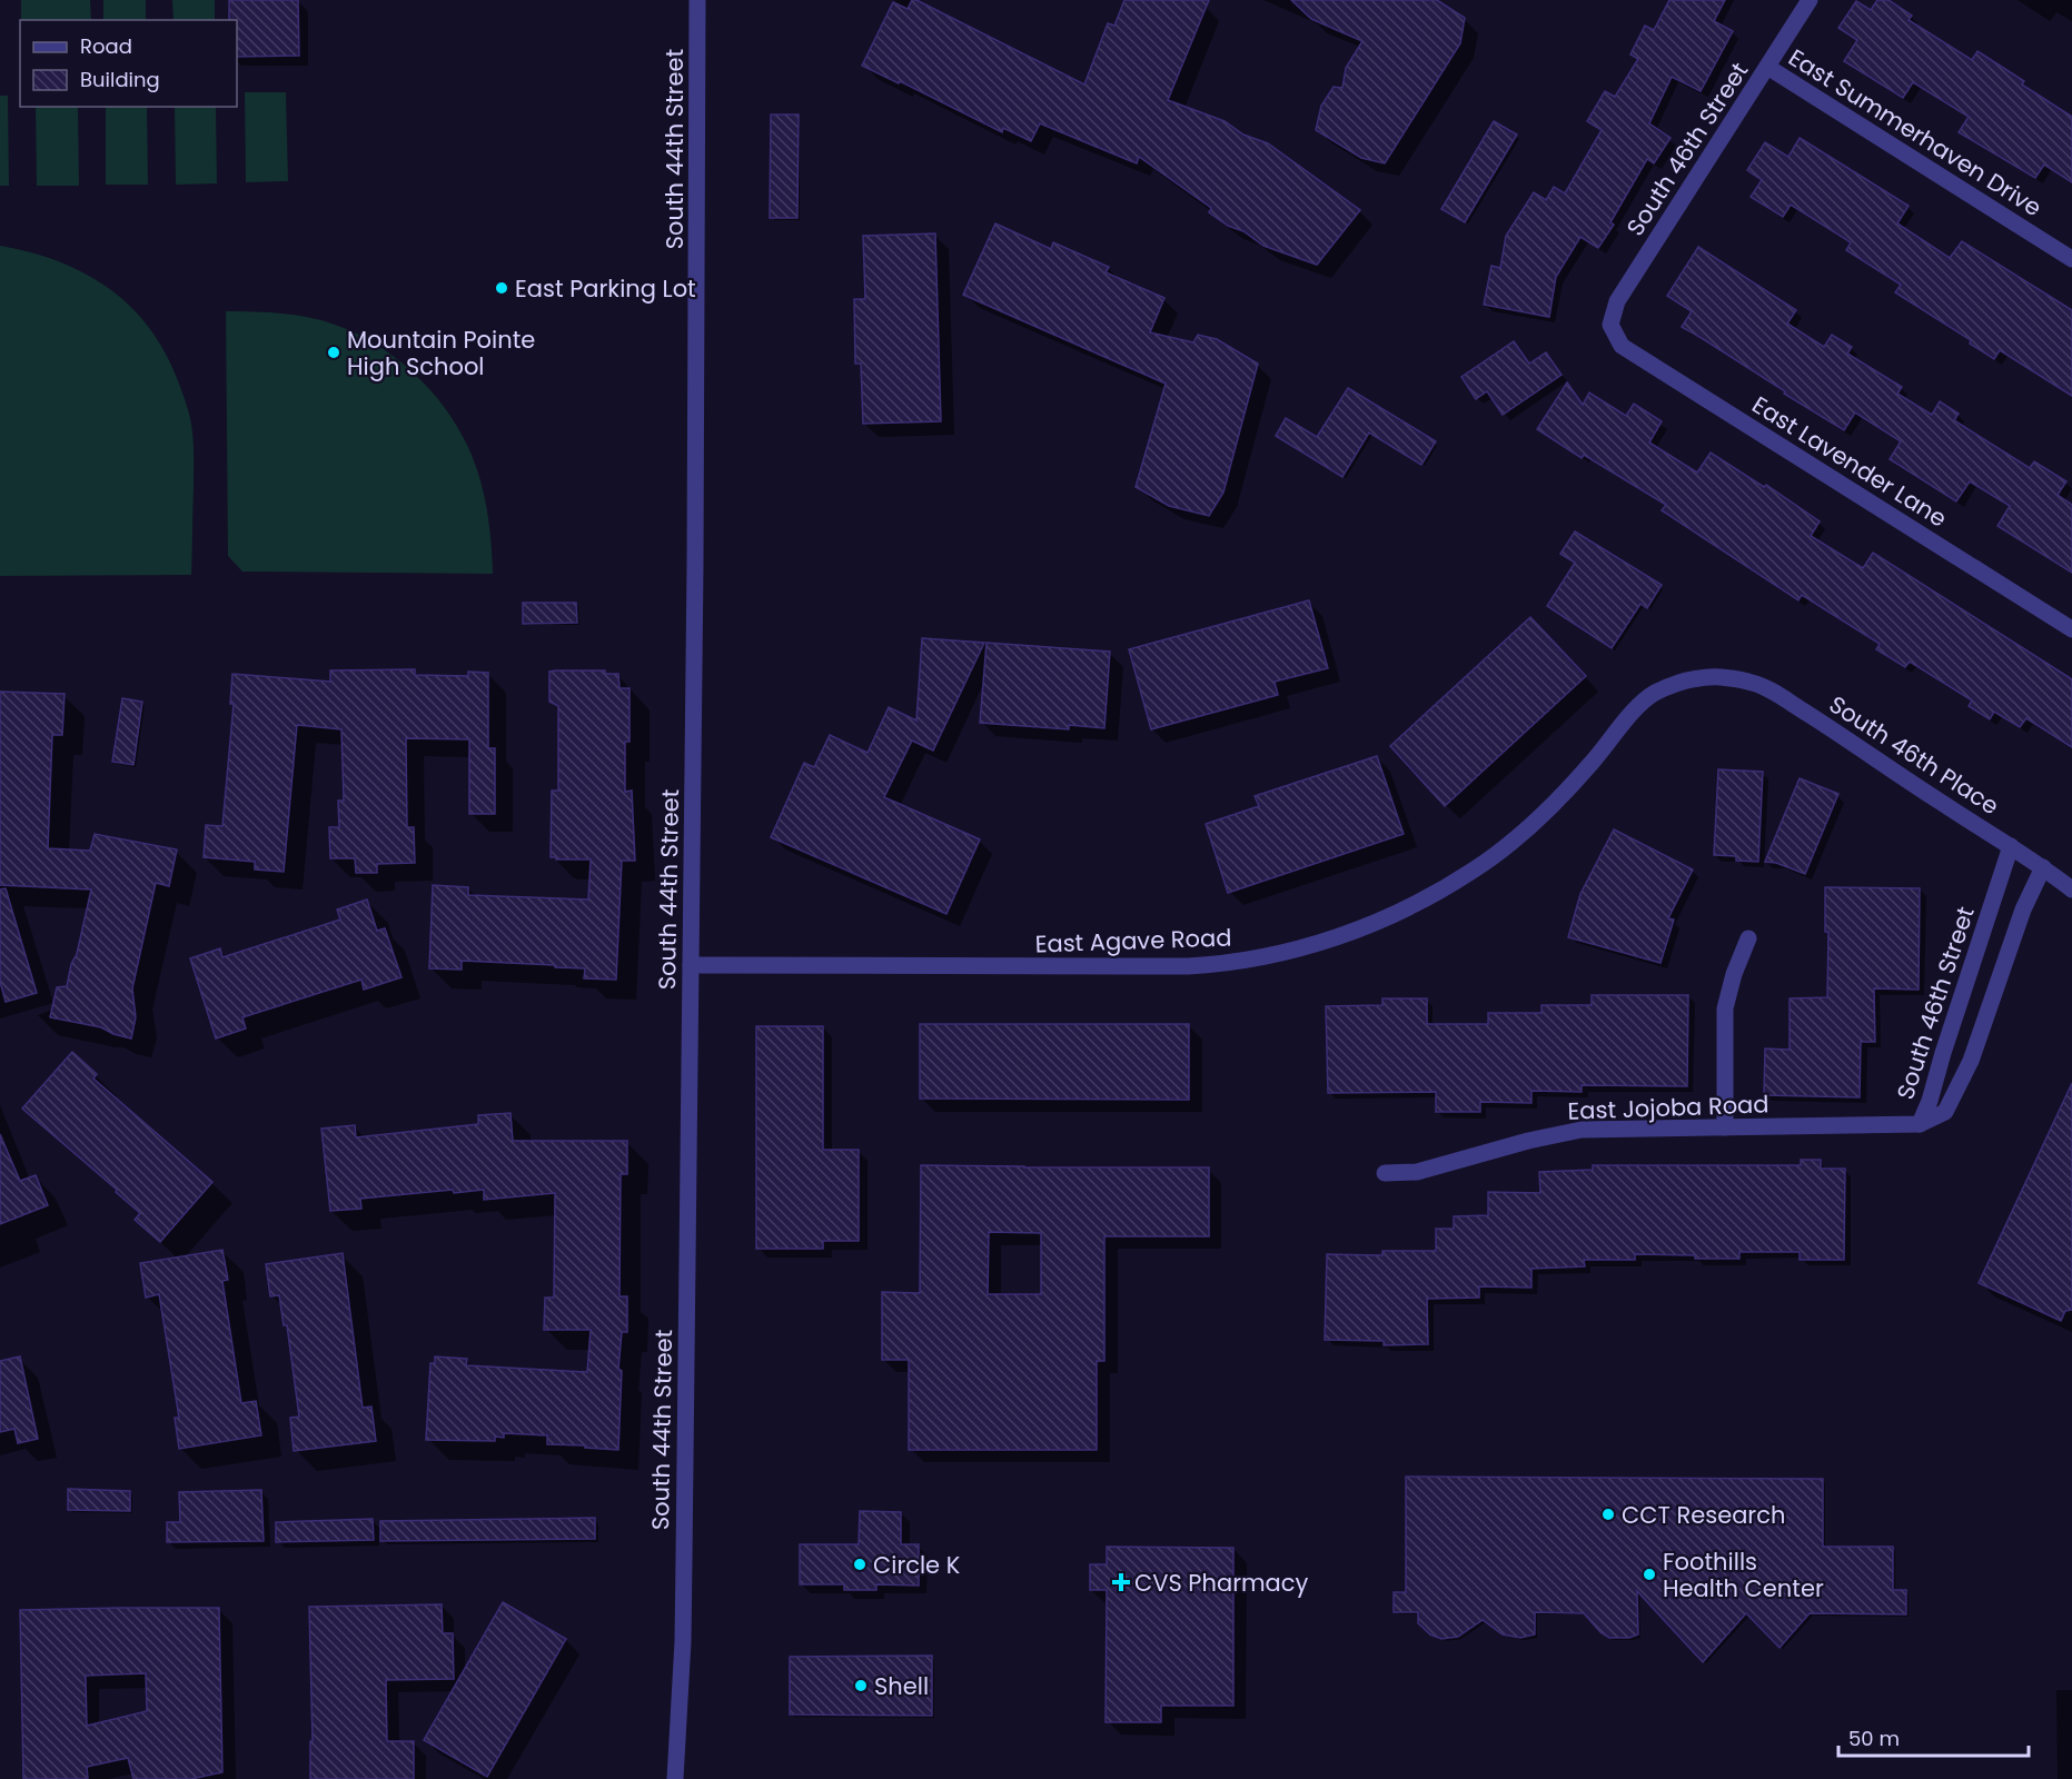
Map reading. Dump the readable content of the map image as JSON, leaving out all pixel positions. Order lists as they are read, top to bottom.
{
  "streets": {
    "street": [
      "East Summerhaven Drive",
      "South 44th Street",
      "South 46th Street",
      "East Lavender Lane",
      "South 46th Place",
      "East Agave Road",
      "East Jojoba Road"
    ]
  },
  "crossings": [
    ["East Summerhaven Drive", "South 46th Street"],
    ["South 44th Street", "East Agave Road"],
    ["South 46th Street", "East Lavender Lane"],
    ["South 46th Street", "South 46th Place"],
    ["South 46th Street", "East Jojoba Road"],
    ["South 46th Place", "East Agave Road"]
  ],
  "places": {
    "other": [
      "East Parking Lot",
      "Mountain Pointe High School",
      "CCT Research",
      "Circle K",
      "Foothills Health Center",
      "Shell"
    ],
    "health": ["CVS Pharmacy"]
  },
  "legend": ["Road", "Building"],
  "scale_bar": "50 m"
}
